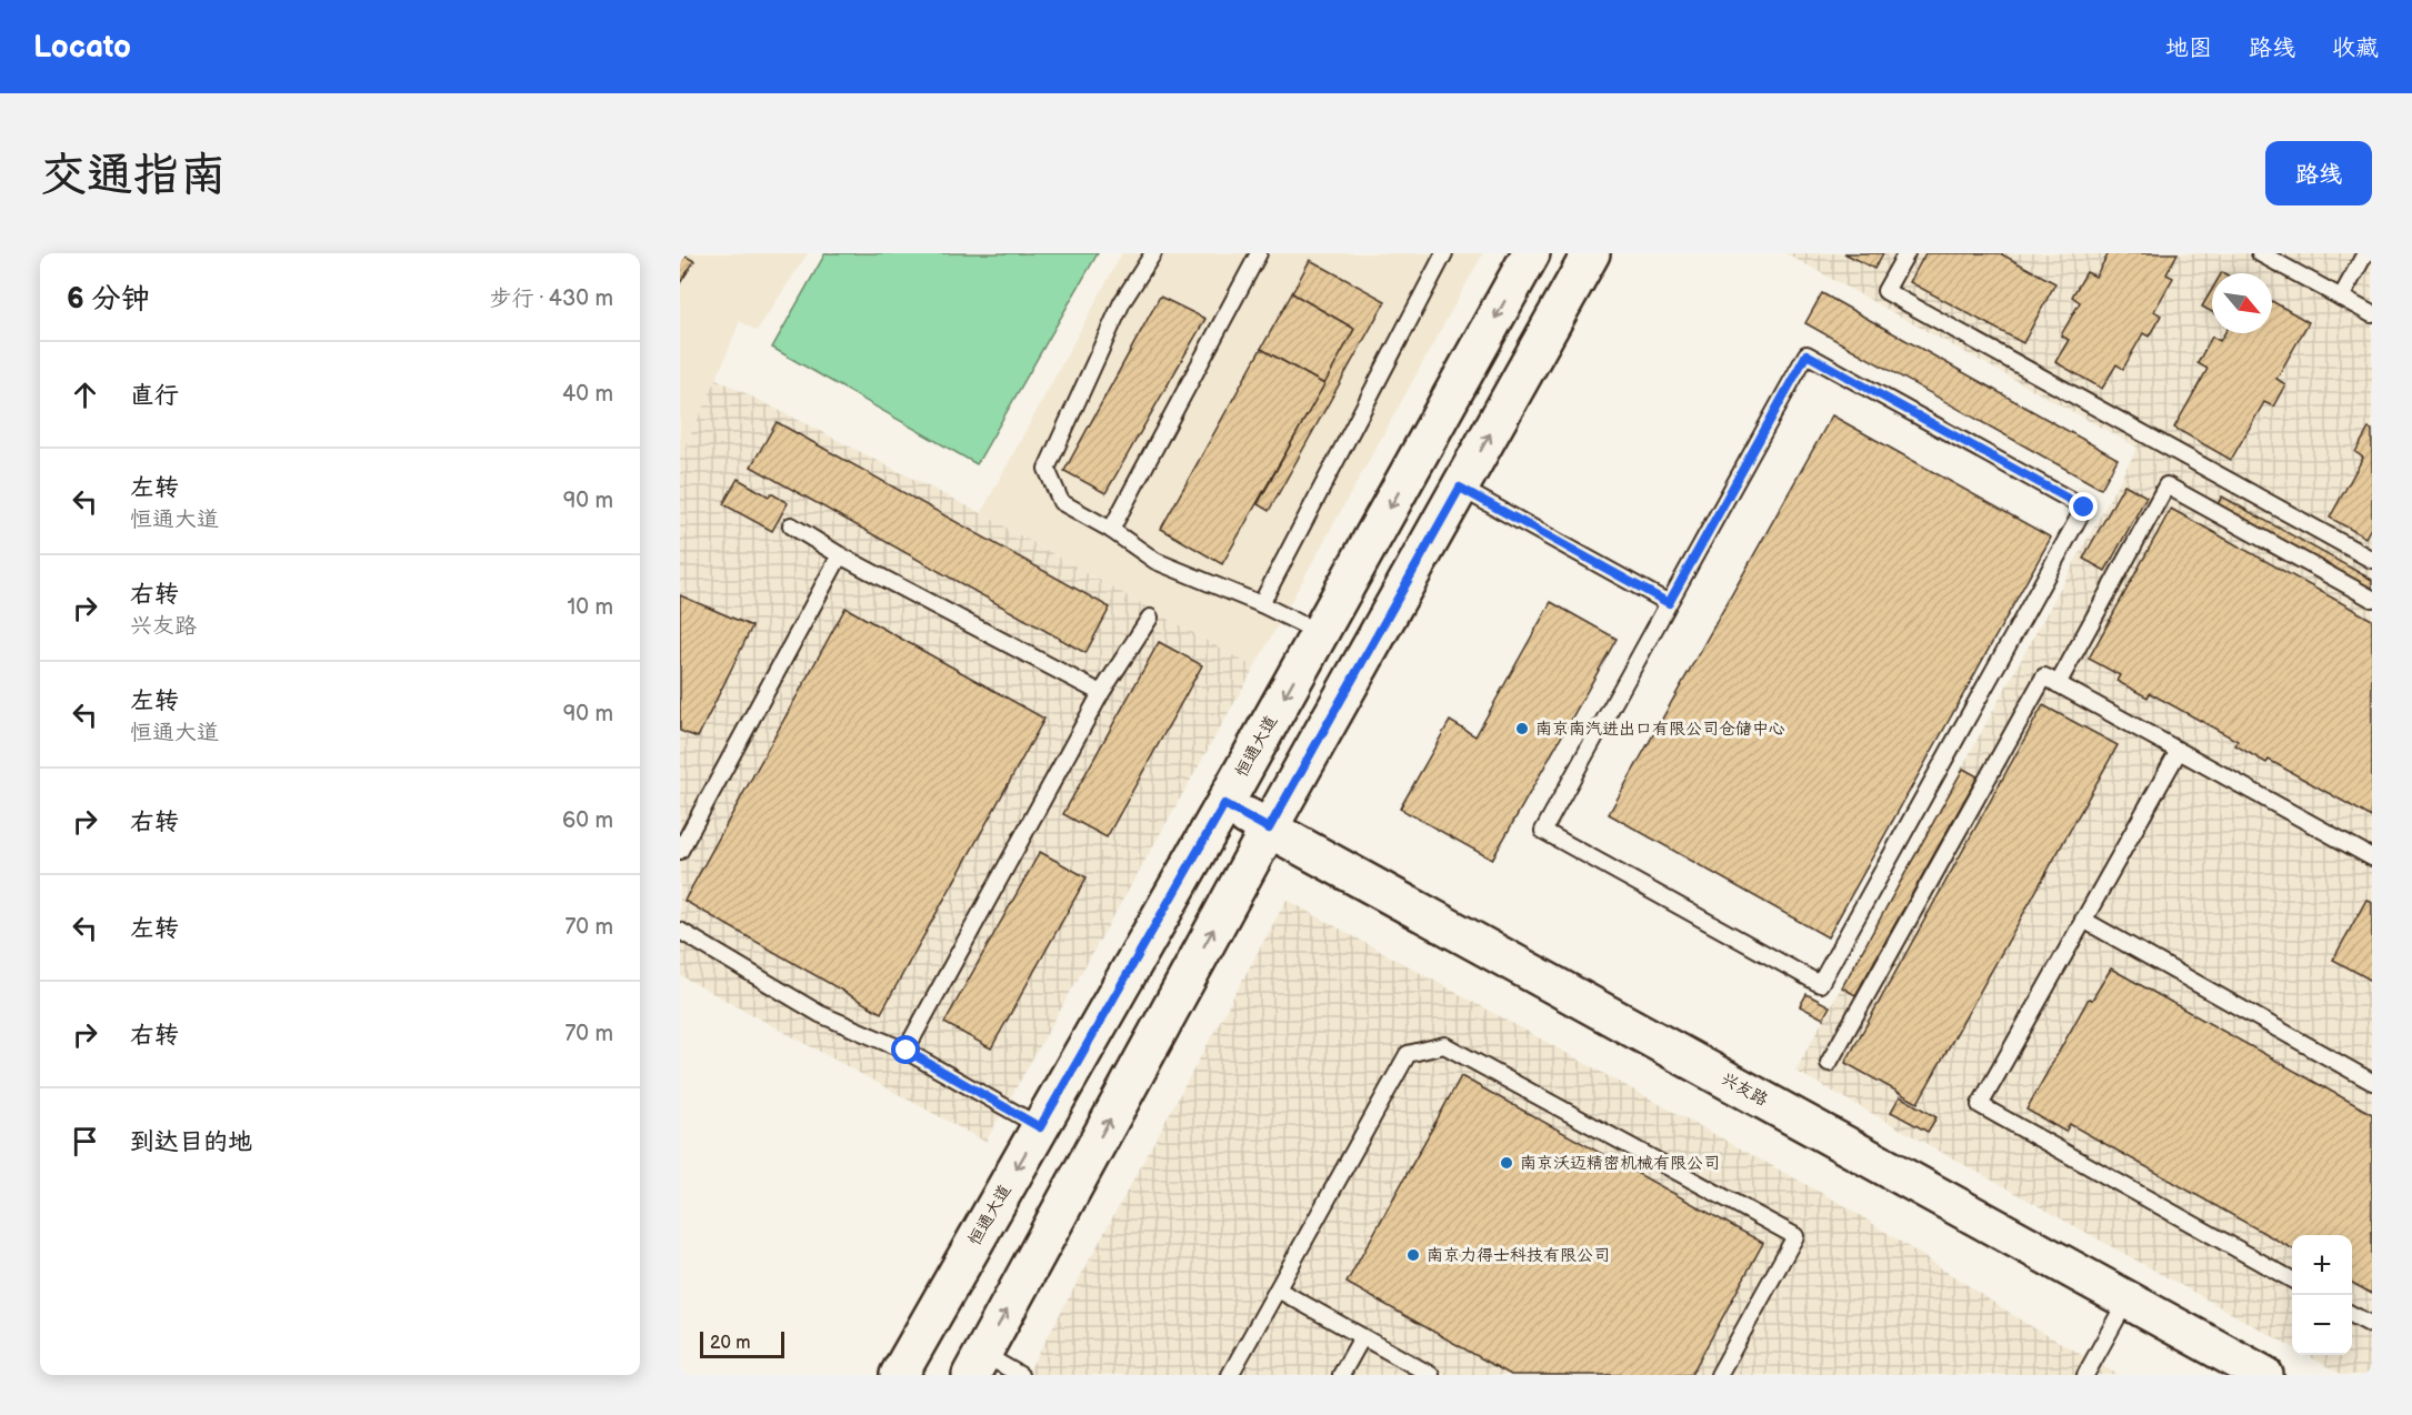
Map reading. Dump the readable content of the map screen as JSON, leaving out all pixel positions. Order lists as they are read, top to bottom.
{
  "streets": {
    "main road": ["恒通大道", "兴友路"]
  },
  "crossings": [
    ["恒通大道", "兴友路"]
  ],
  "places": ["南京南汽进出口有限公司仓储中心", "南京沃迈精密机械有限公司", "南京力得士科技有限公司"],
  "scale_bar": "20 m",
  "north": "bottom right",
  "page": {
    "header": "Locato",
    "nav": ["地图", "路线", "收藏"],
    "buttons": "路线",
    "title": "交通指南",
    "heading": ["6 分钟", "步行 · 430 m"],
    "list": [
      ["直行", "40 m"],
      ["左转", "恒通大道", "90 m"],
      ["右转", "兴友路", "10 m"],
      ["左转", "恒通大道", "90 m"],
      ["右转", "60 m"],
      ["左转", "70 m"],
      ["右转", "70 m"],
      "到达目的地"
    ],
    "map_buttons": ["+", "−"],
    "scale": "20 m"
  }
}
